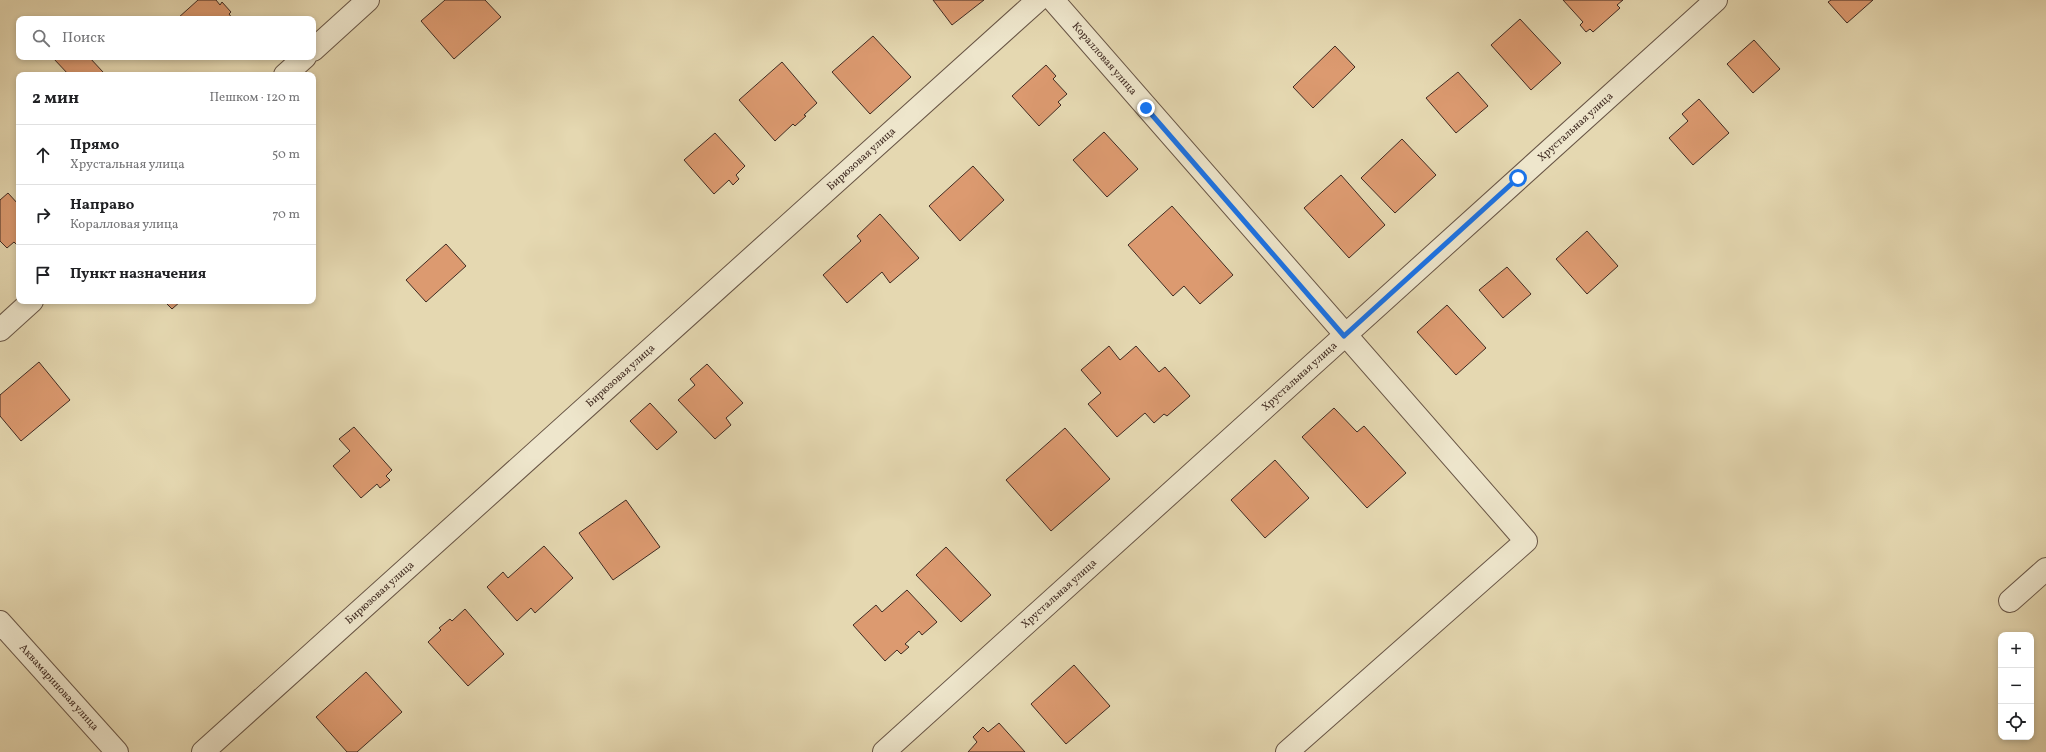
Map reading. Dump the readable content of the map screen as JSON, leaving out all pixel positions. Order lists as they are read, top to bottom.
{
  "streets": {
    "street": [
      "Коралловая улица",
      "Хрустальная улица",
      "Бирюзовая улица",
      "Аквамариновая улица"
    ]
  },
  "crossings": [
    ["Коралловая улица", "Хрустальная улица"]
  ],
  "page": {
    "search": "Поиск",
    "heading": ["2 мин", "Пешком · 120 m"],
    "list": [
      ["Прямо", "Хрустальная улица", "50 m"],
      ["Направо", "Коралловая улица", "70 m"],
      "Пункт назначения"
    ],
    "map_buttons": ["+", "−"]
  }
}
